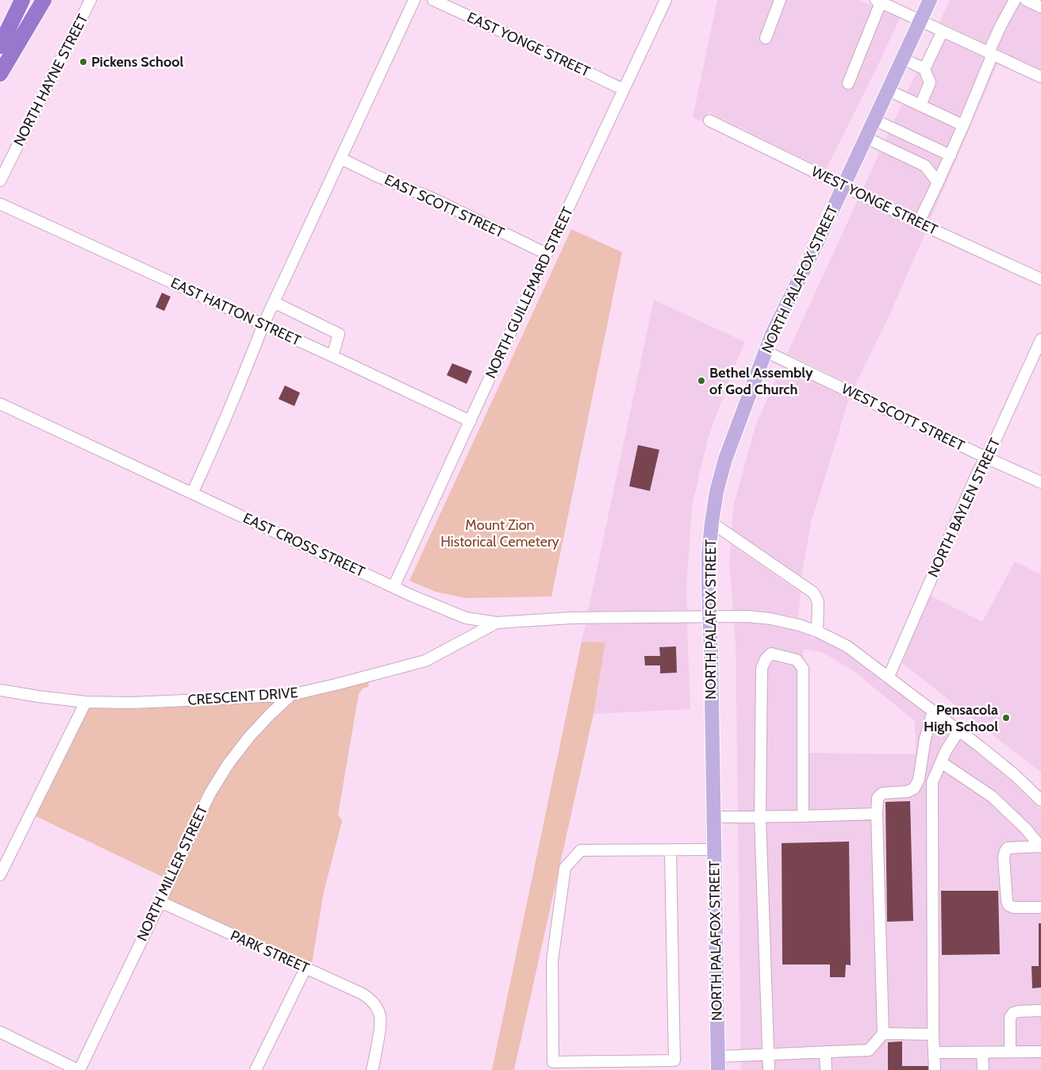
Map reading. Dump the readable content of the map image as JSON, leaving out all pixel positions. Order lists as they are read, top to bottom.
{
  "streets": {
    "main road": ["NORTH PALAFOX STREET"],
    "street": [
      "EAST YONGE STREET",
      "NORTH HAYNE STREET",
      "WEST YONGE STREET",
      "EAST SCOTT STREET",
      "NORTH GUILLEMARD STREET",
      "EAST HATTON STREET",
      "WEST SCOTT STREET",
      "NORTH BAYLEN STREET",
      "EAST CROSS STREET",
      "CRESCENT DRIVE",
      "NORTH MILLER STREET",
      "PARK STREET"
    ]
  },
  "crossings": [
    ["EAST YONGE STREET", "NORTH GUILLEMARD STREET"],
    ["WEST YONGE STREET", "NORTH PALAFOX STREET"],
    ["EAST SCOTT STREET", "NORTH GUILLEMARD STREET"],
    ["NORTH PALAFOX STREET", "WEST SCOTT STREET"],
    ["NORTH PALAFOX STREET", "EAST CROSS STREET"],
    ["NORTH GUILLEMARD STREET", "EAST HATTON STREET"],
    ["NORTH GUILLEMARD STREET", "EAST CROSS STREET"],
    ["WEST SCOTT STREET", "NORTH BAYLEN STREET"],
    ["NORTH BAYLEN STREET", "EAST CROSS STREET"],
    ["EAST CROSS STREET", "CRESCENT DRIVE"],
    ["CRESCENT DRIVE", "NORTH MILLER STREET"],
    ["NORTH MILLER STREET", "PARK STREET"]
  ],
  "parks": ["Mount Zion Historical Cemetery"],
  "places": ["Pickens School", "Bethel Assembly of God Church", "Pensacola High School"]
}
